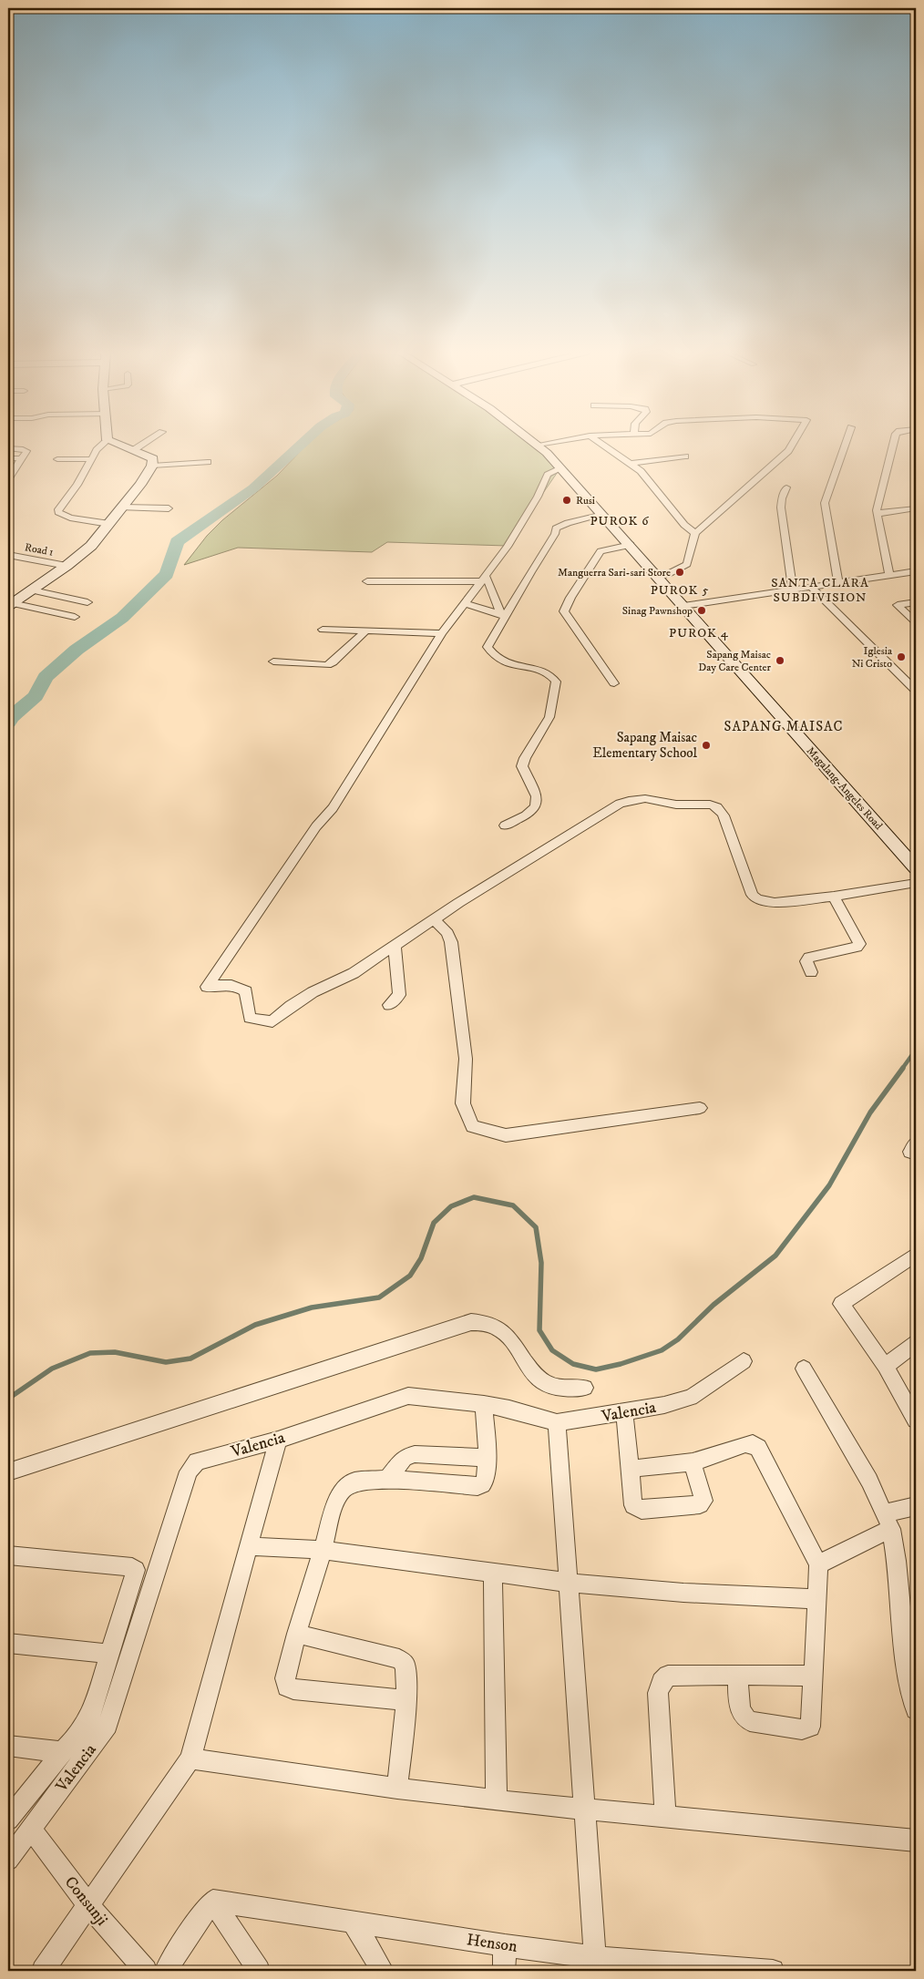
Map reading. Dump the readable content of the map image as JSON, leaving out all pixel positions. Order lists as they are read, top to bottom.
{
  "streets": {
    "main road": ["Magalang-Angeles Road"],
    "street": [
      "Road 1",
      "Valencia",
      "Consunji",
      "Henson"
    ]
  },
  "crossings": [
    ["Valencia", "Consunji"]
  ],
  "districts": [
    "PUROK 6",
    "SANTA CLARA SUBDIVISION",
    "PUROK 5",
    "PUROK 4",
    "SAPANG MAISAC"
  ],
  "places": [
    "Rusi",
    "Manguerra Sari-sari Store",
    "Sinag Pawnshop",
    "Iglesia Ni Cristo",
    "Sapang Maisac Day Care Center",
    "Sapang Maisac Elementary School"
  ]
}
